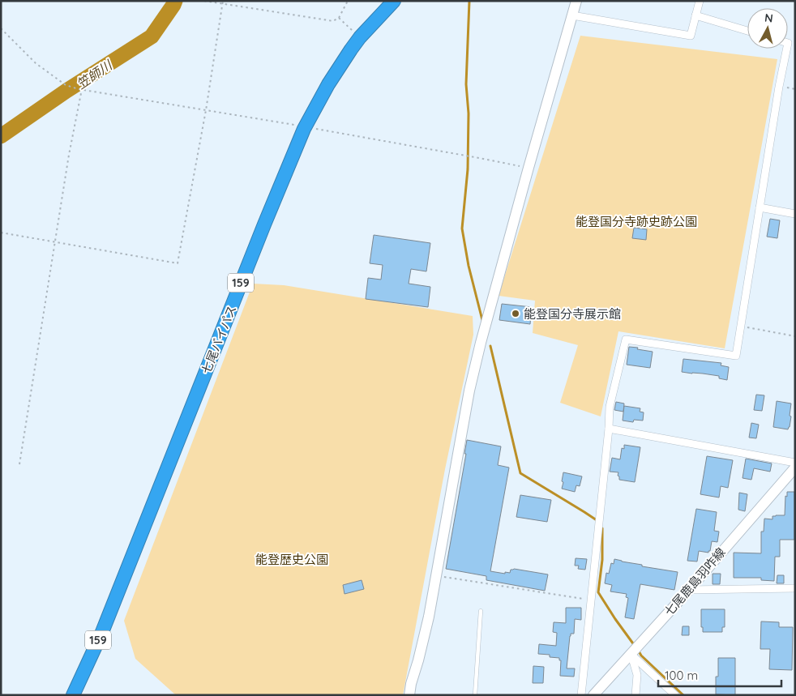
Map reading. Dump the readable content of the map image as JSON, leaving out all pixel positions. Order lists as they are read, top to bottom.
{
  "streets": {
    "highway": ["159", "七尾バイパス"],
    "street": ["七尾鹿島羽咋線"]
  },
  "water": ["笠師川"],
  "parks": ["能登国分寺跡史跡公園", "能登歴史公園"],
  "places": ["能登国分寺展示館"],
  "scale_bar": "100 m",
  "north": "top"
}
